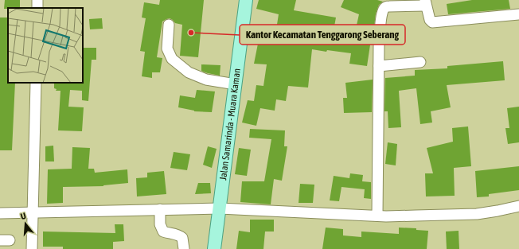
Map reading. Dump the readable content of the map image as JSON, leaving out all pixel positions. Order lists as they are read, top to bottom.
{
  "streets": {
    "main road": ["Jalan Samarinda - Muara Kaman"]
  },
  "places": ["Kantor Kecamatan Tenggarong Seberang"],
  "north": "top"
}
